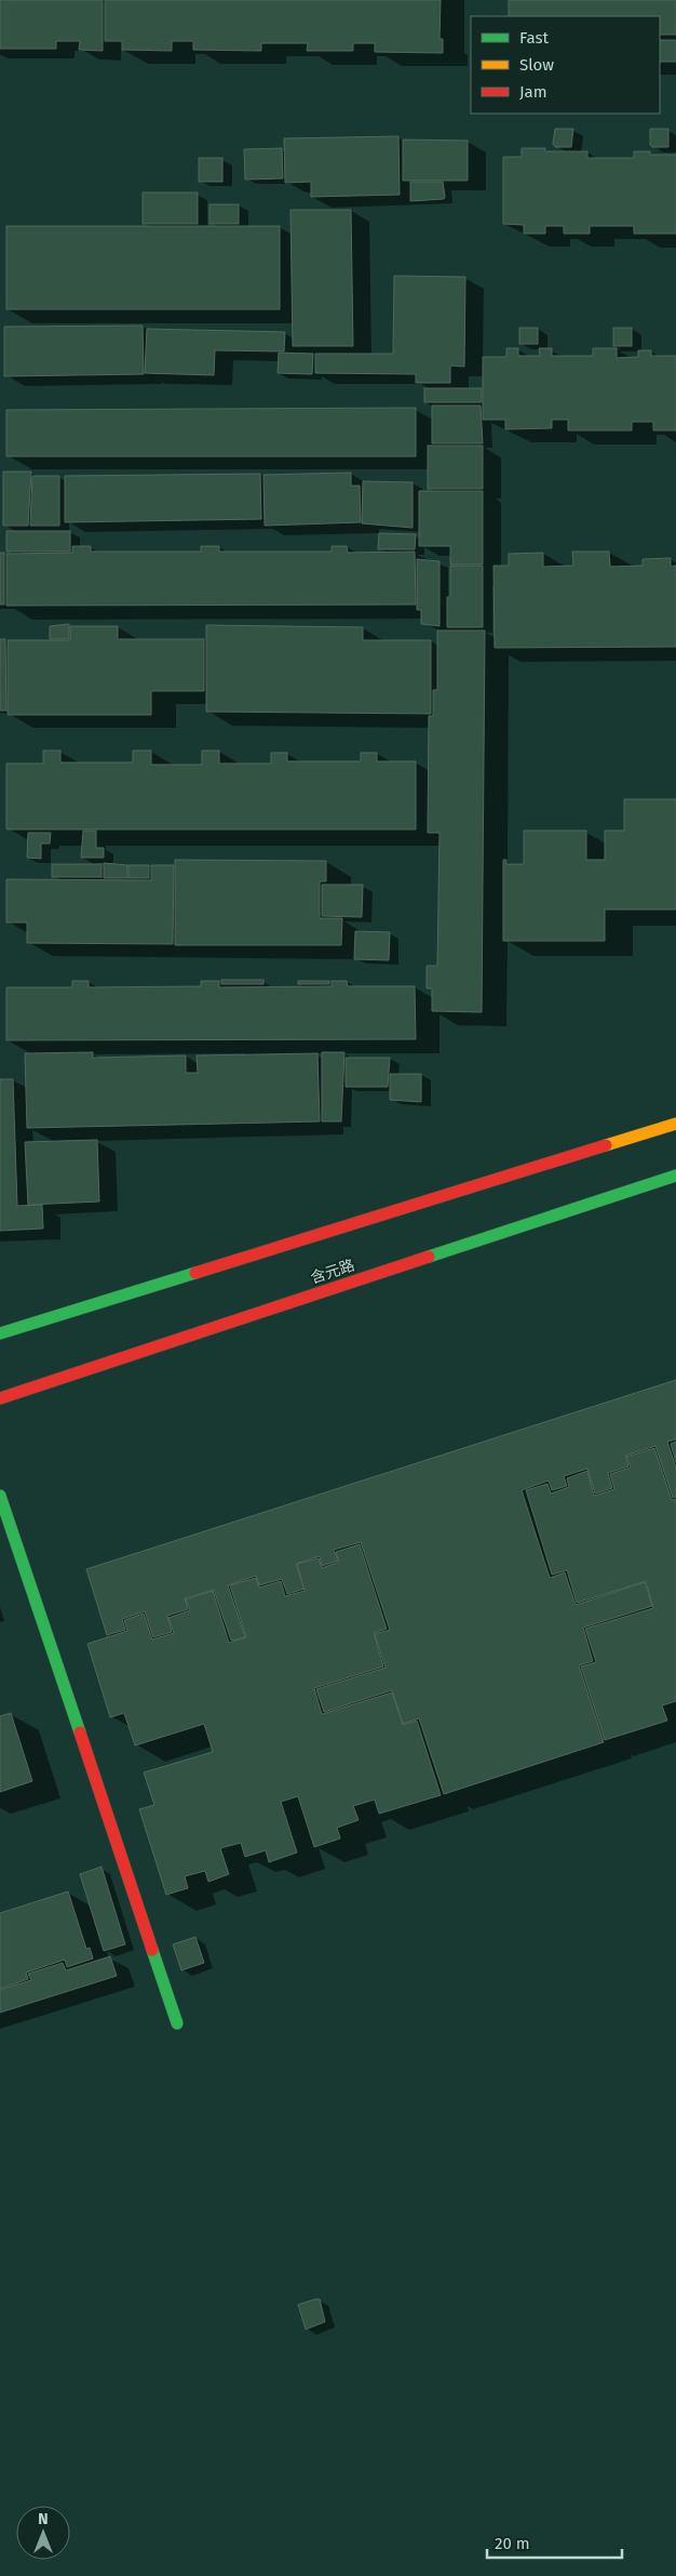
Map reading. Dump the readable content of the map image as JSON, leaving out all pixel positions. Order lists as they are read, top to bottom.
{
  "streets": {
    "main road": ["含元路"]
  },
  "legend": ["Fast", "Slow", "Jam"],
  "scale_bar": "20 m",
  "north": "top"
}
